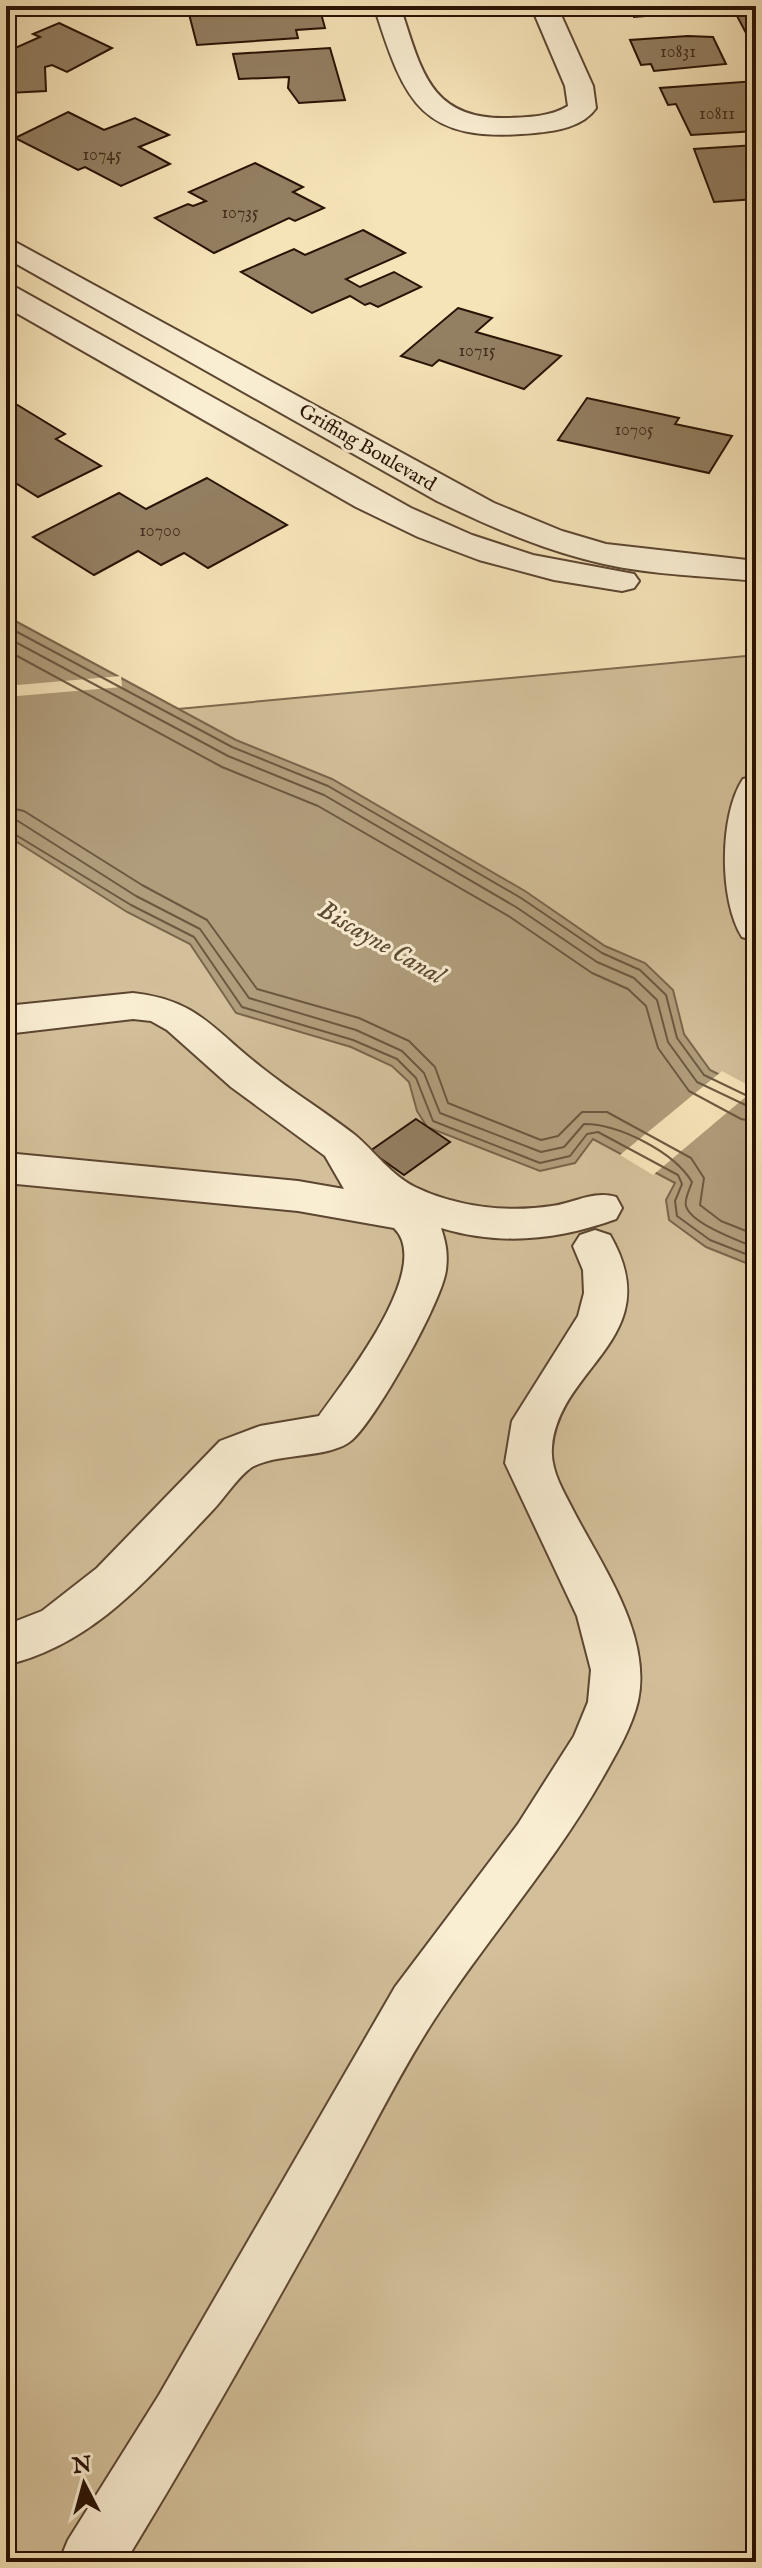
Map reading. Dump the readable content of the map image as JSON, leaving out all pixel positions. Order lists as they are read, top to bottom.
{
  "streets": {
    "street": ["Griffing Boulevard"]
  },
  "water": ["Biscayne Canal"],
  "house_numbers": [
    "10831",
    "10811",
    "10745",
    "10735",
    "10715",
    "10705",
    "10700"
  ],
  "north": "top"
}
